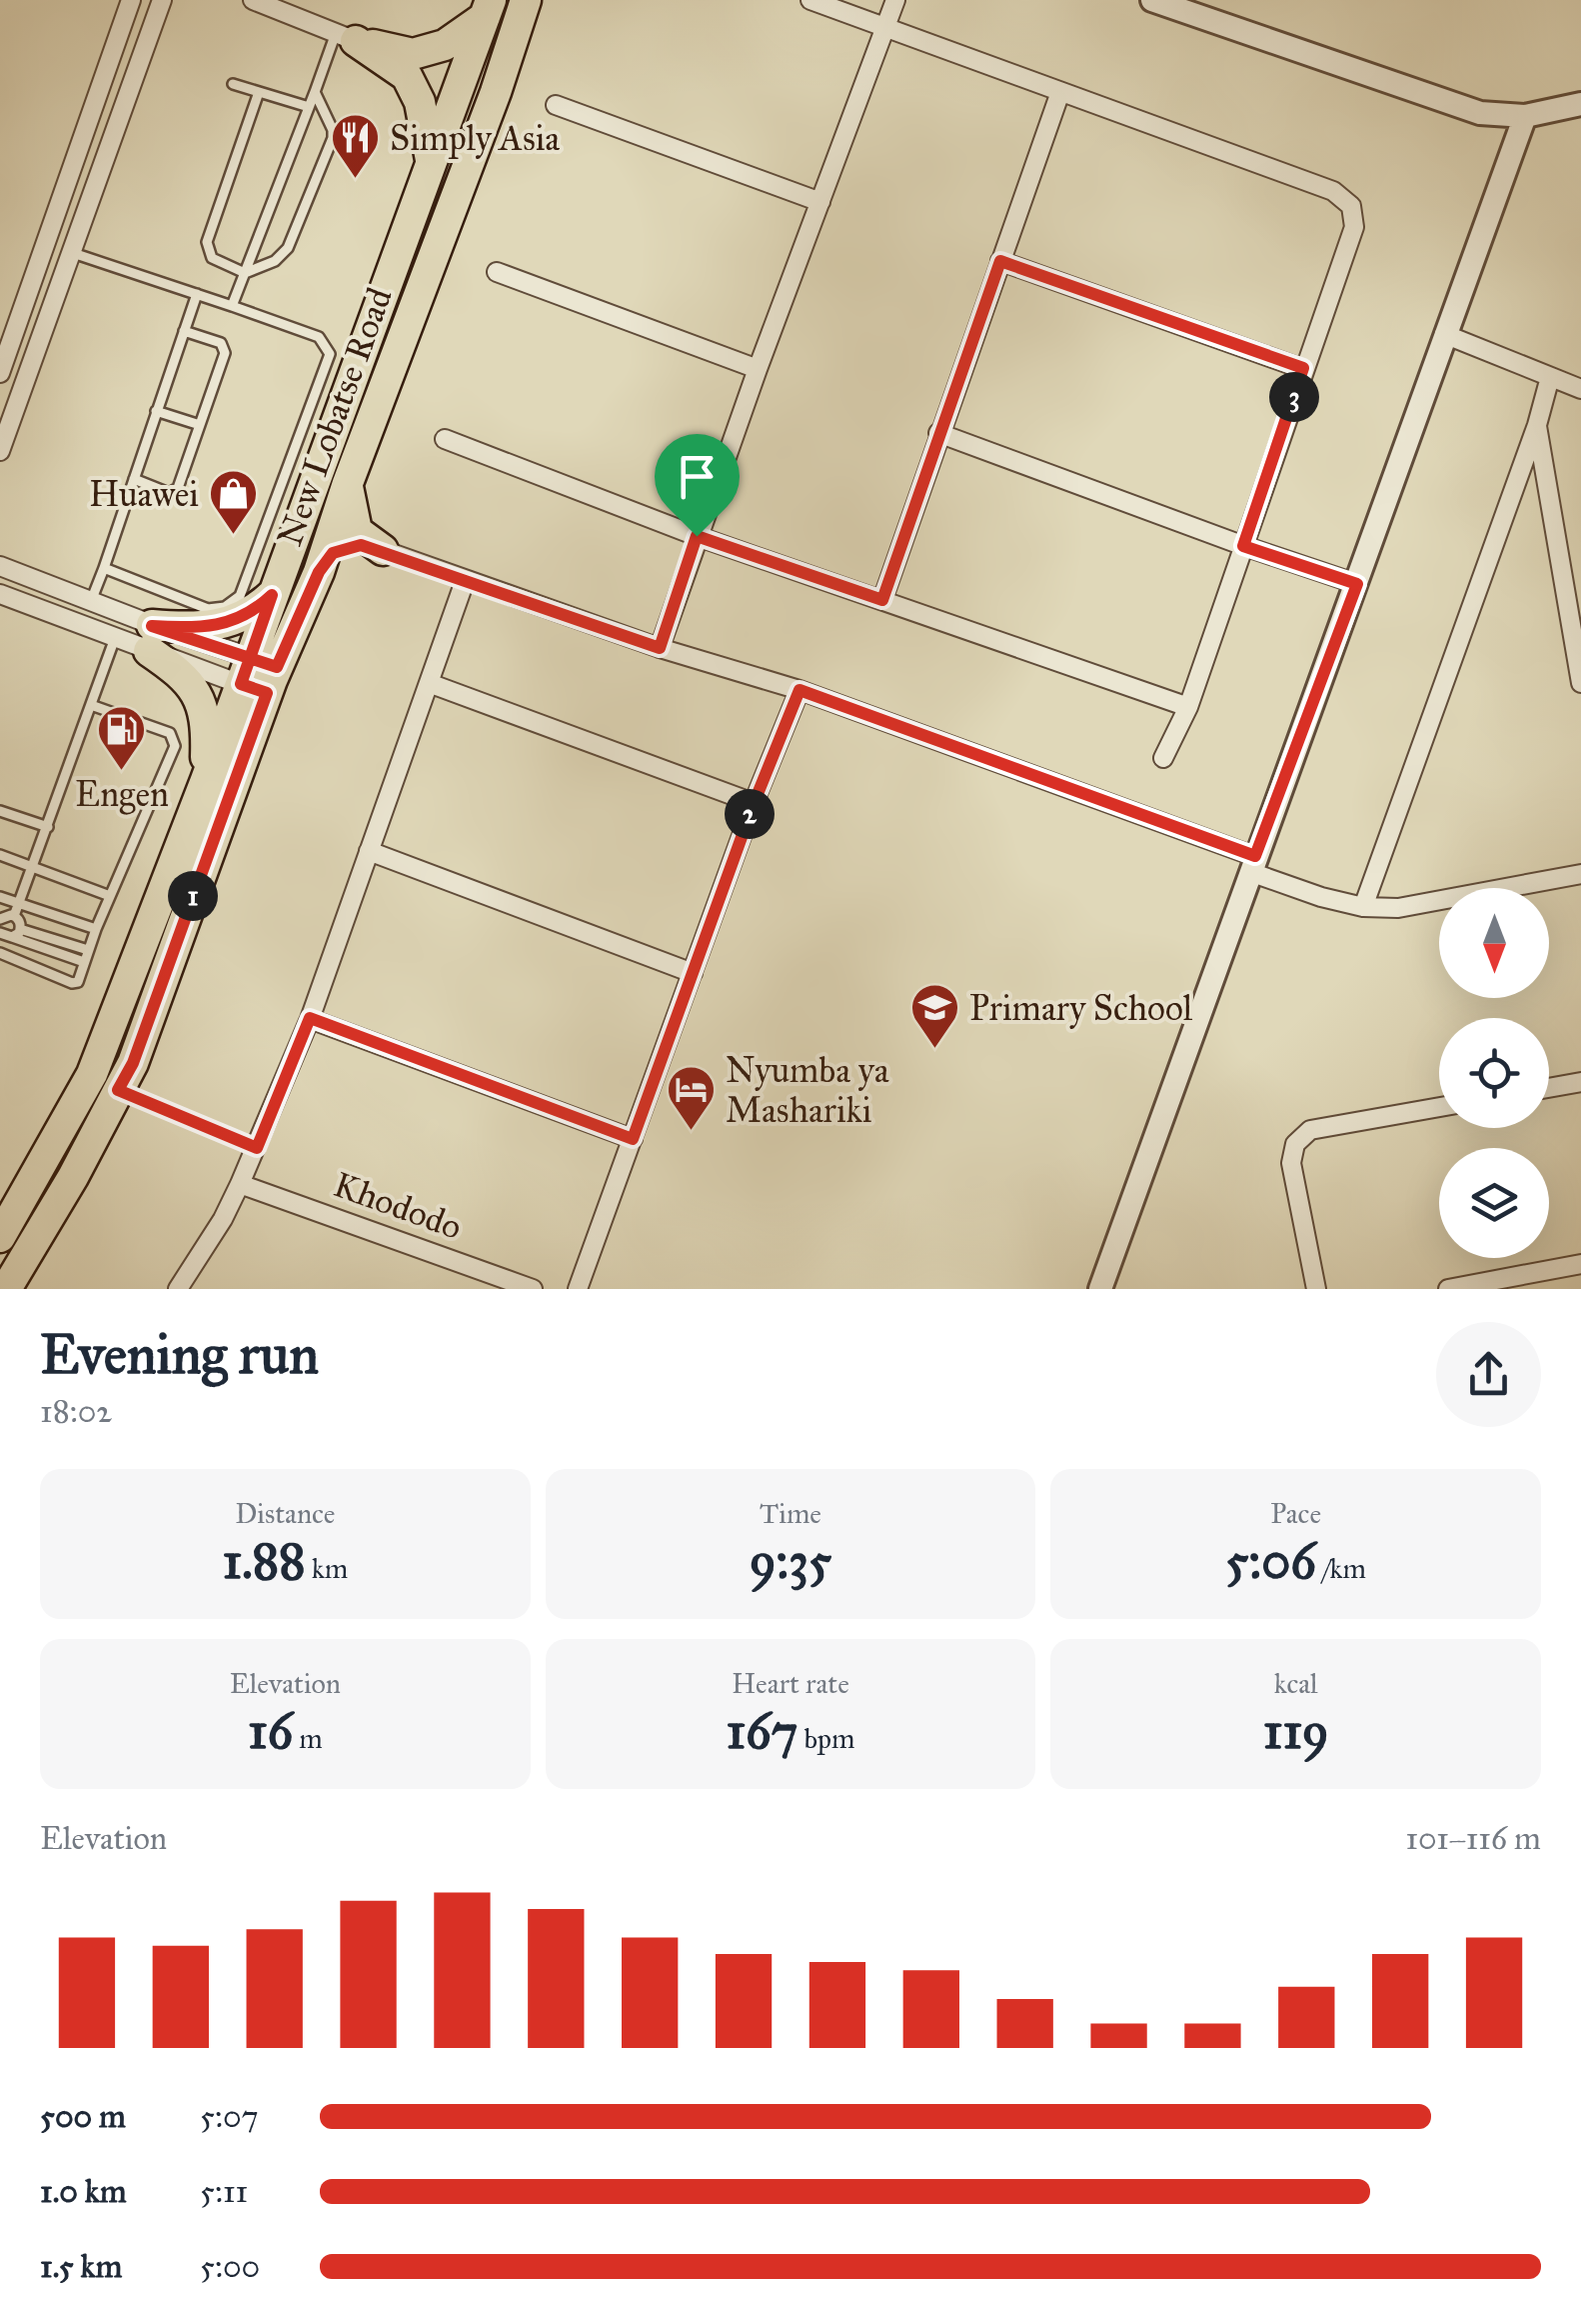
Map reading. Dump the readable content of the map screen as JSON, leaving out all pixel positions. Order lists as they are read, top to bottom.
{
  "streets": {
    "main road": ["New Lobatse Road"],
    "street": ["Khododo"]
  },
  "places": {
    "restaurant": ["Simply Asia"],
    "shop": ["Huawei"],
    "fuel station": ["Engen"],
    "school or university": ["Primary School"],
    "hotel": ["Nyumba ya Mashariki"]
  },
  "north": "bottom",
  "page": {
    "pins": ["3", "2", "1"],
    "heading": ["Evening run", "18:02"],
    "stats": [
      ["Distance", "1.88 km"],
      ["Time", "9:35"],
      ["Pace", "5:06 /km"],
      ["Elevation", "16 m"],
      ["Heart rate", "167 bpm"],
      ["kcal", "119"]
    ],
    "chart": ["Elevation", "101–116 m"],
    "list": [
      {
        "name": "500 m",
        "note": "5:07"
      },
      {
        "name": "1.0 km",
        "note": "5:11"
      },
      {
        "name": "1.5 km",
        "note": "5:00"
      }
    ]
  }
}
